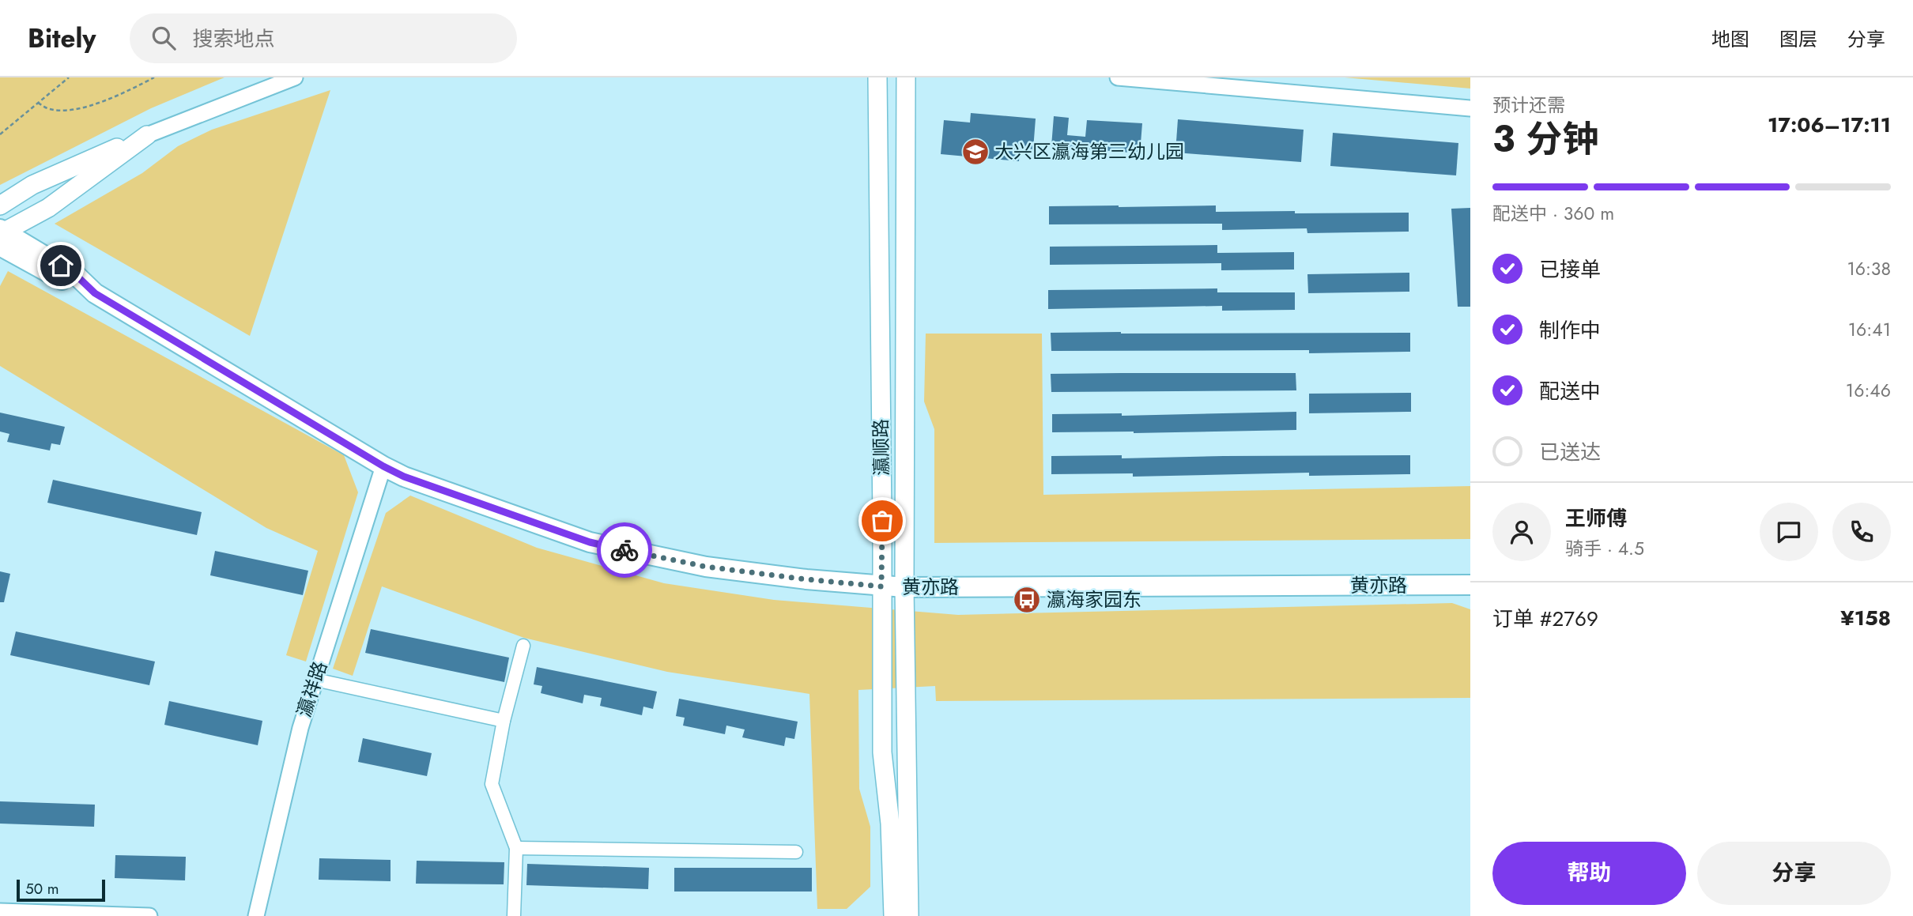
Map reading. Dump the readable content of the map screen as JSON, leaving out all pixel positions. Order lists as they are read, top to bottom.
{
  "streets": {
    "main road": ["瀛顺路", "黄亦路"],
    "street": ["瀛祥路"]
  },
  "crossings": [
    ["瀛顺路", "黄亦路"],
    ["黄亦路", "瀛祥路"]
  ],
  "places": {
    "school or university": ["大兴区瀛海第三幼儿园"],
    "bus stop": ["瀛海家园东"]
  },
  "scale_bar": "50 m",
  "page": {
    "header": "Bitely",
    "search": "搜索地点",
    "nav": ["地图", "图层", "分享"],
    "heading": ["3 分钟", "预计还需", "17:06–17:11"],
    "panel": [
      "王师傅",
      "骑手 · 4.5",
      "订单 #2769",
      "¥158"
    ],
    "bar": "配送中 · 360 m",
    "list": [
      ["已接单", "16:38"],
      ["制作中", "16:41"],
      ["配送中", "16:46"],
      "已送达"
    ],
    "buttons": ["帮助", "分享"],
    "scale": "50 m"
  }
}
